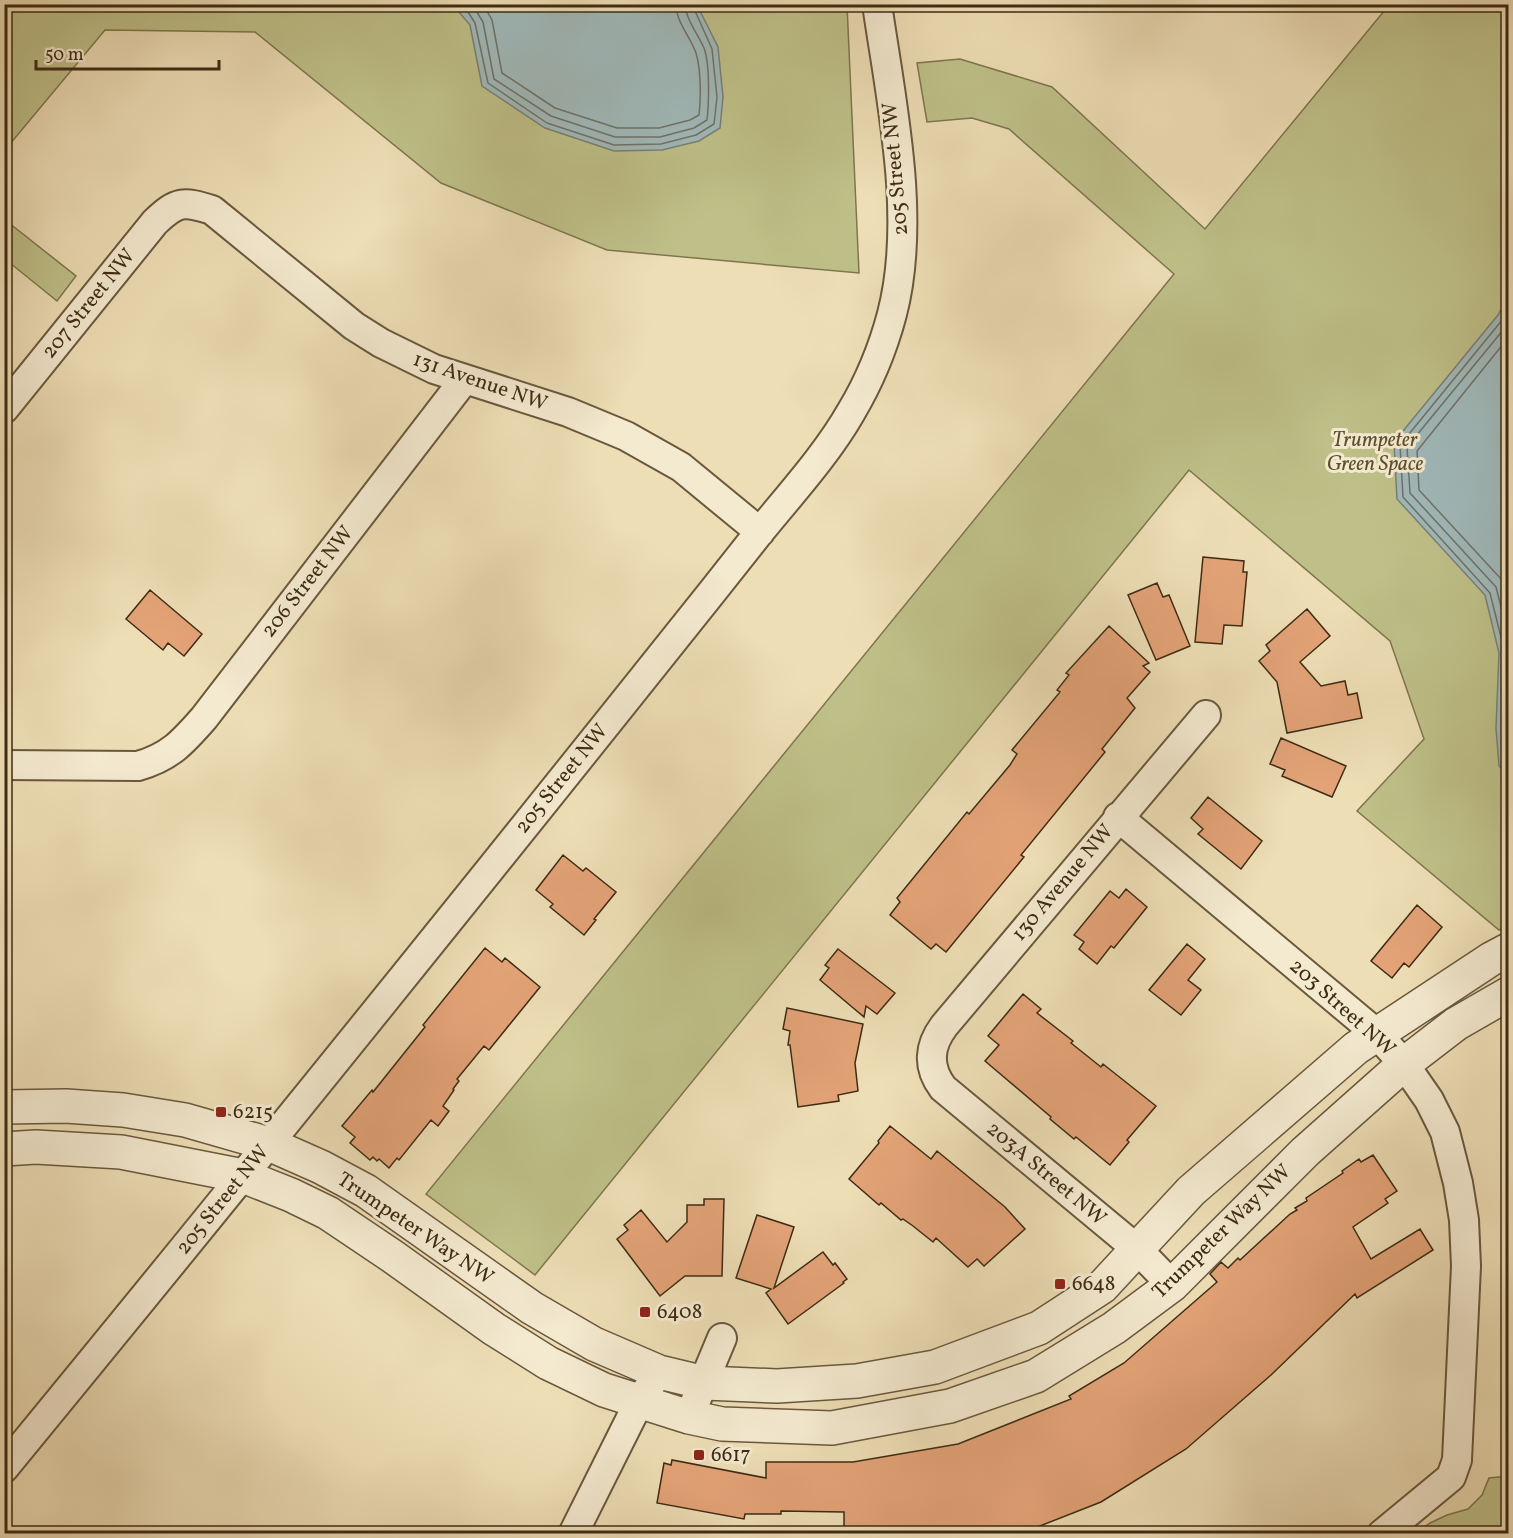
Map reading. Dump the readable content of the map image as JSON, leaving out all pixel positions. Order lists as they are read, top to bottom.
{
  "streets": {
    "street": [
      "205 Street NW",
      "207 Street NW",
      "131 Avenue NW",
      "206 Street NW",
      "130 Avenue NW",
      "203 Street NW",
      "203A Street NW",
      "Trumpeter Way NW"
    ]
  },
  "crossings": [
    ["205 Street NW", "131 Avenue NW"],
    ["205 Street NW", "Trumpeter Way NW"],
    ["207 Street NW", "131 Avenue NW"],
    ["131 Avenue NW", "206 Street NW"],
    ["130 Avenue NW", "203 Street NW"],
    ["130 Avenue NW", "203A Street NW"],
    ["203 Street NW", "Trumpeter Way NW"],
    ["203A Street NW", "Trumpeter Way NW"]
  ],
  "parks": ["Trumpeter Green Space"],
  "places": {
    "transit": [
      "6215",
      "6648",
      "6408",
      "6617"
    ]
  },
  "scale_bar": "50 m"
}
